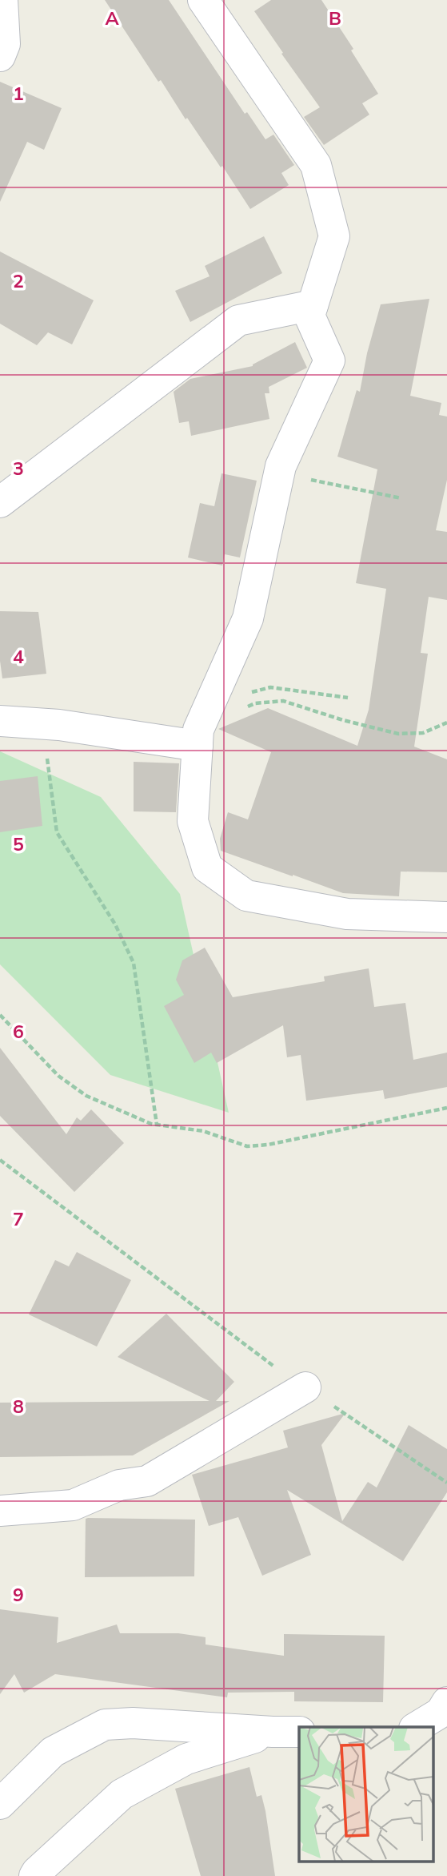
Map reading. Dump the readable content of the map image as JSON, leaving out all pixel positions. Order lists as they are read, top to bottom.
{
  "grid": {
    "columns": ["A", "B"],
    "rows": [
      "1",
      "2",
      "3",
      "4",
      "5",
      "6",
      "7",
      "8",
      "9"
    ]
  }
}
